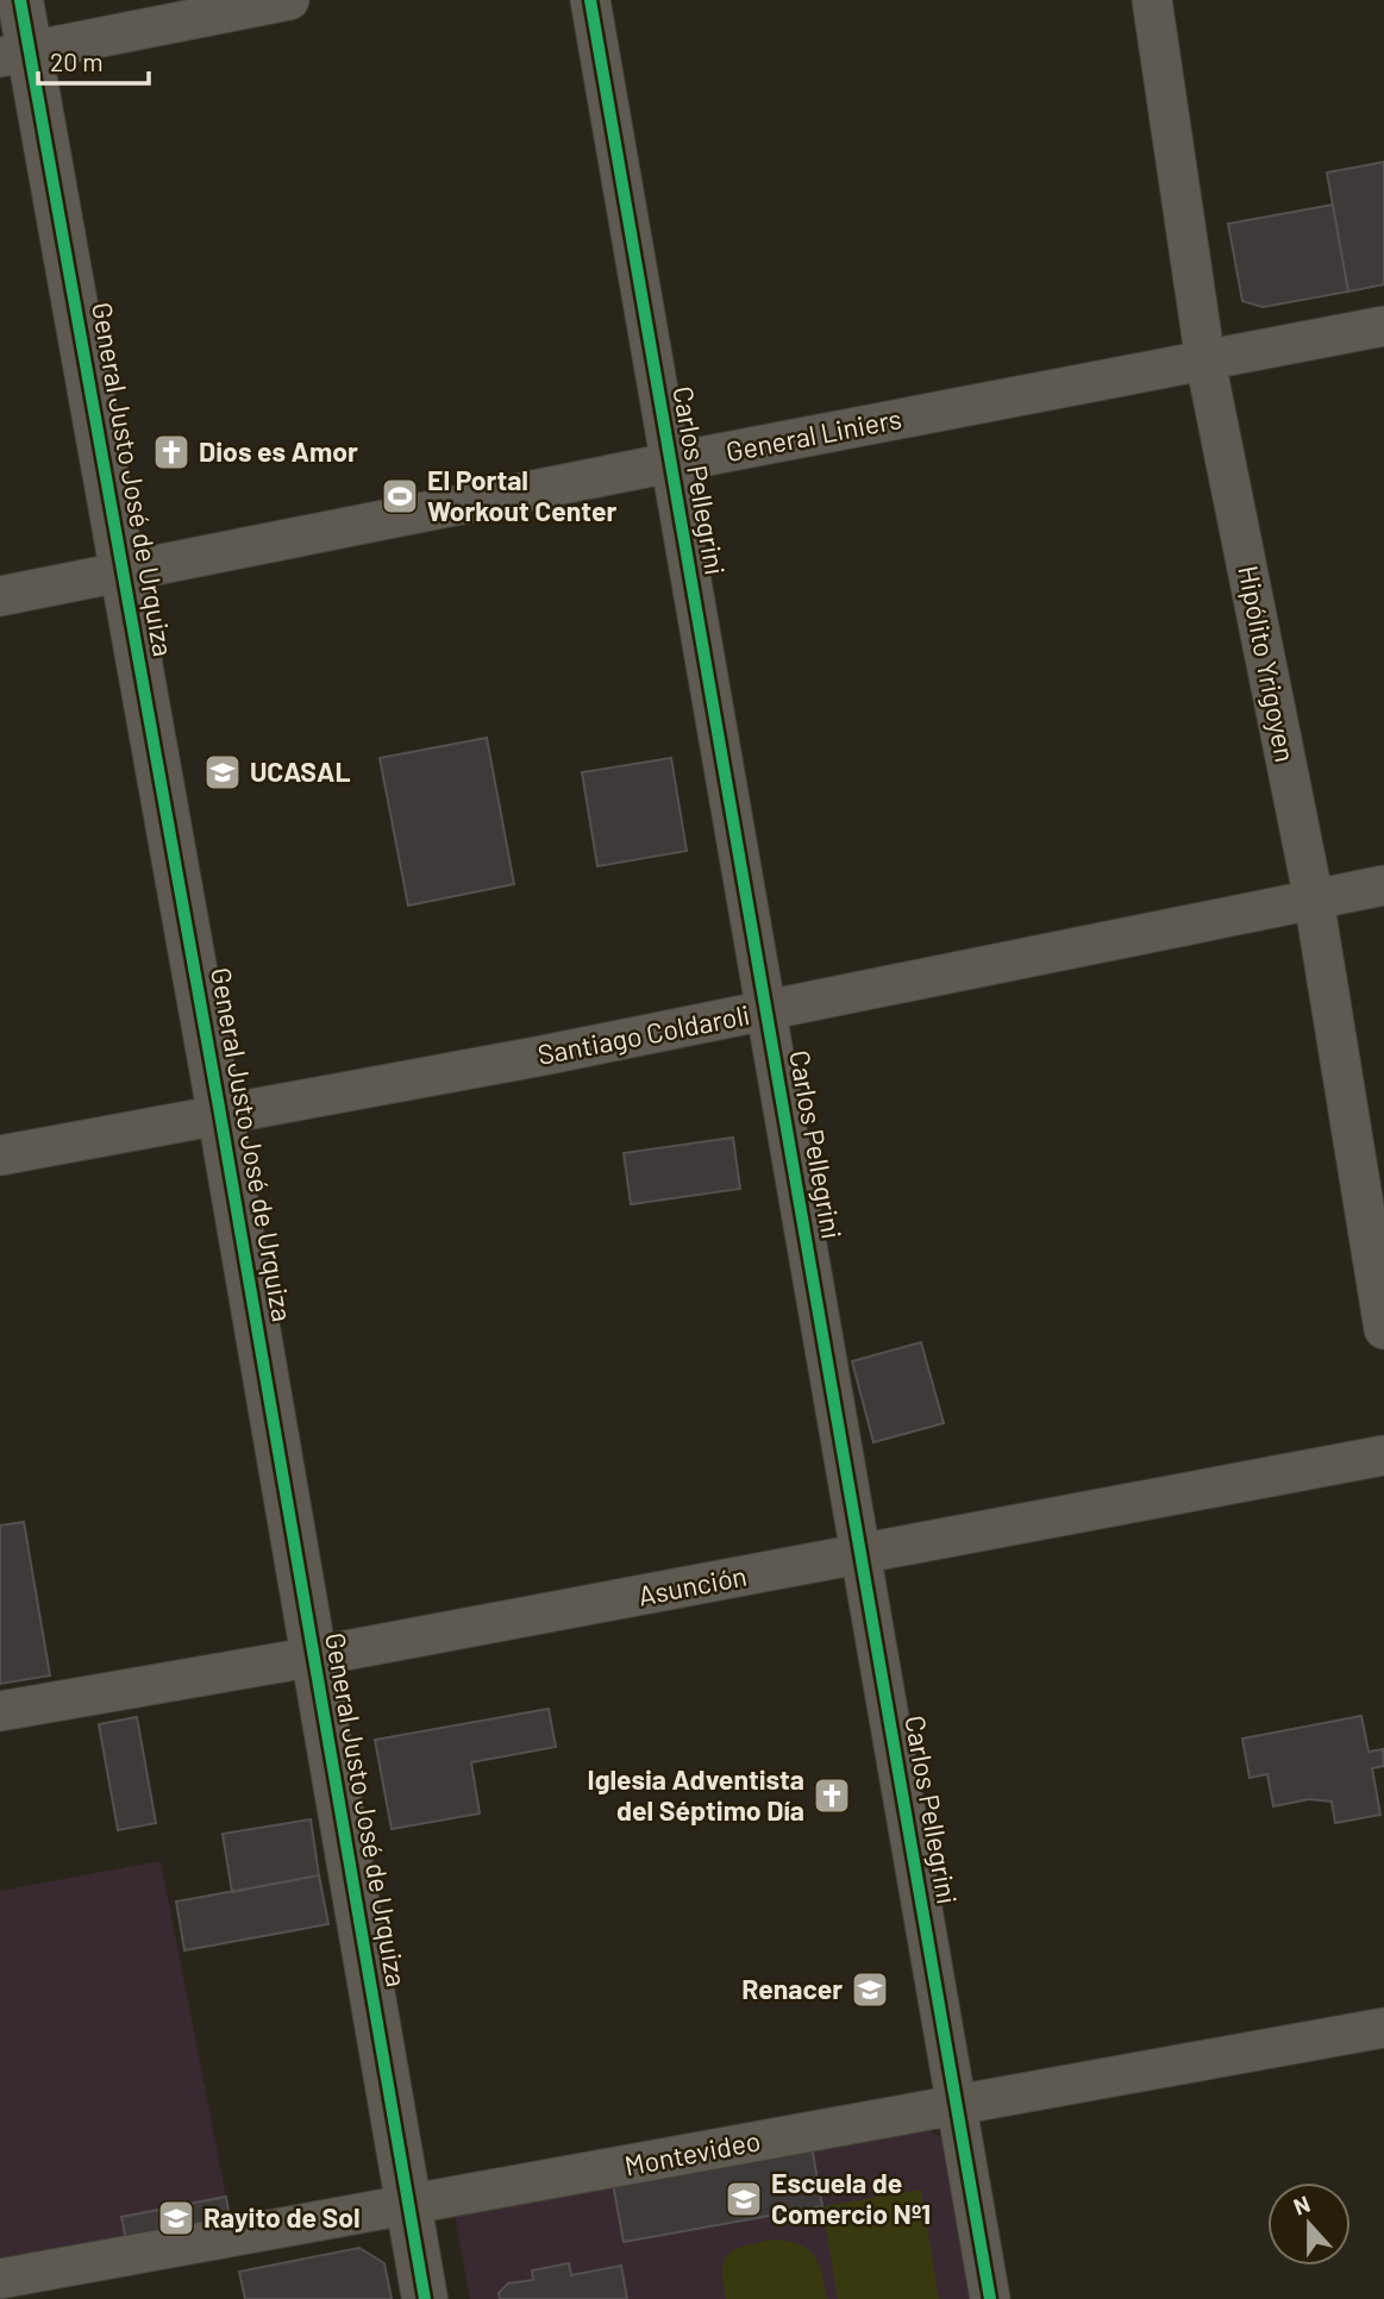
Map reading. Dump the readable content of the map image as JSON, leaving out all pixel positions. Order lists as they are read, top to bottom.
{
  "streets": {
    "street": [
      "General Liniers",
      "General Justo José de Urquiza",
      "Carlos Pellegrini",
      "Hipólito Yrigoyen",
      "Santiago Coldaroli",
      "Asunción",
      "Montevideo"
    ]
  },
  "crossings": [
    ["General Liniers", "General Justo José de Urquiza"],
    ["General Liniers", "Carlos Pellegrini"],
    ["General Liniers", "Hipólito Yrigoyen"],
    ["General Justo José de Urquiza", "Santiago Coldaroli"],
    ["General Justo José de Urquiza", "Asunción"],
    ["General Justo José de Urquiza", "Montevideo"],
    ["Carlos Pellegrini", "Santiago Coldaroli"],
    ["Carlos Pellegrini", "Asunción"],
    ["Carlos Pellegrini", "Montevideo"],
    ["Hipólito Yrigoyen", "Santiago Coldaroli"]
  ],
  "places": {
    "church": ["Dios es Amor", "Iglesia Adventista del Séptimo Día"],
    "sports": ["El Portal Workout Center"],
    "school or university": [
      "UCASAL",
      "Renacer",
      "Escuela de Comercio Nº1",
      "Rayito de Sol"
    ]
  },
  "scale_bar": "20 m",
  "north": "top"
}
